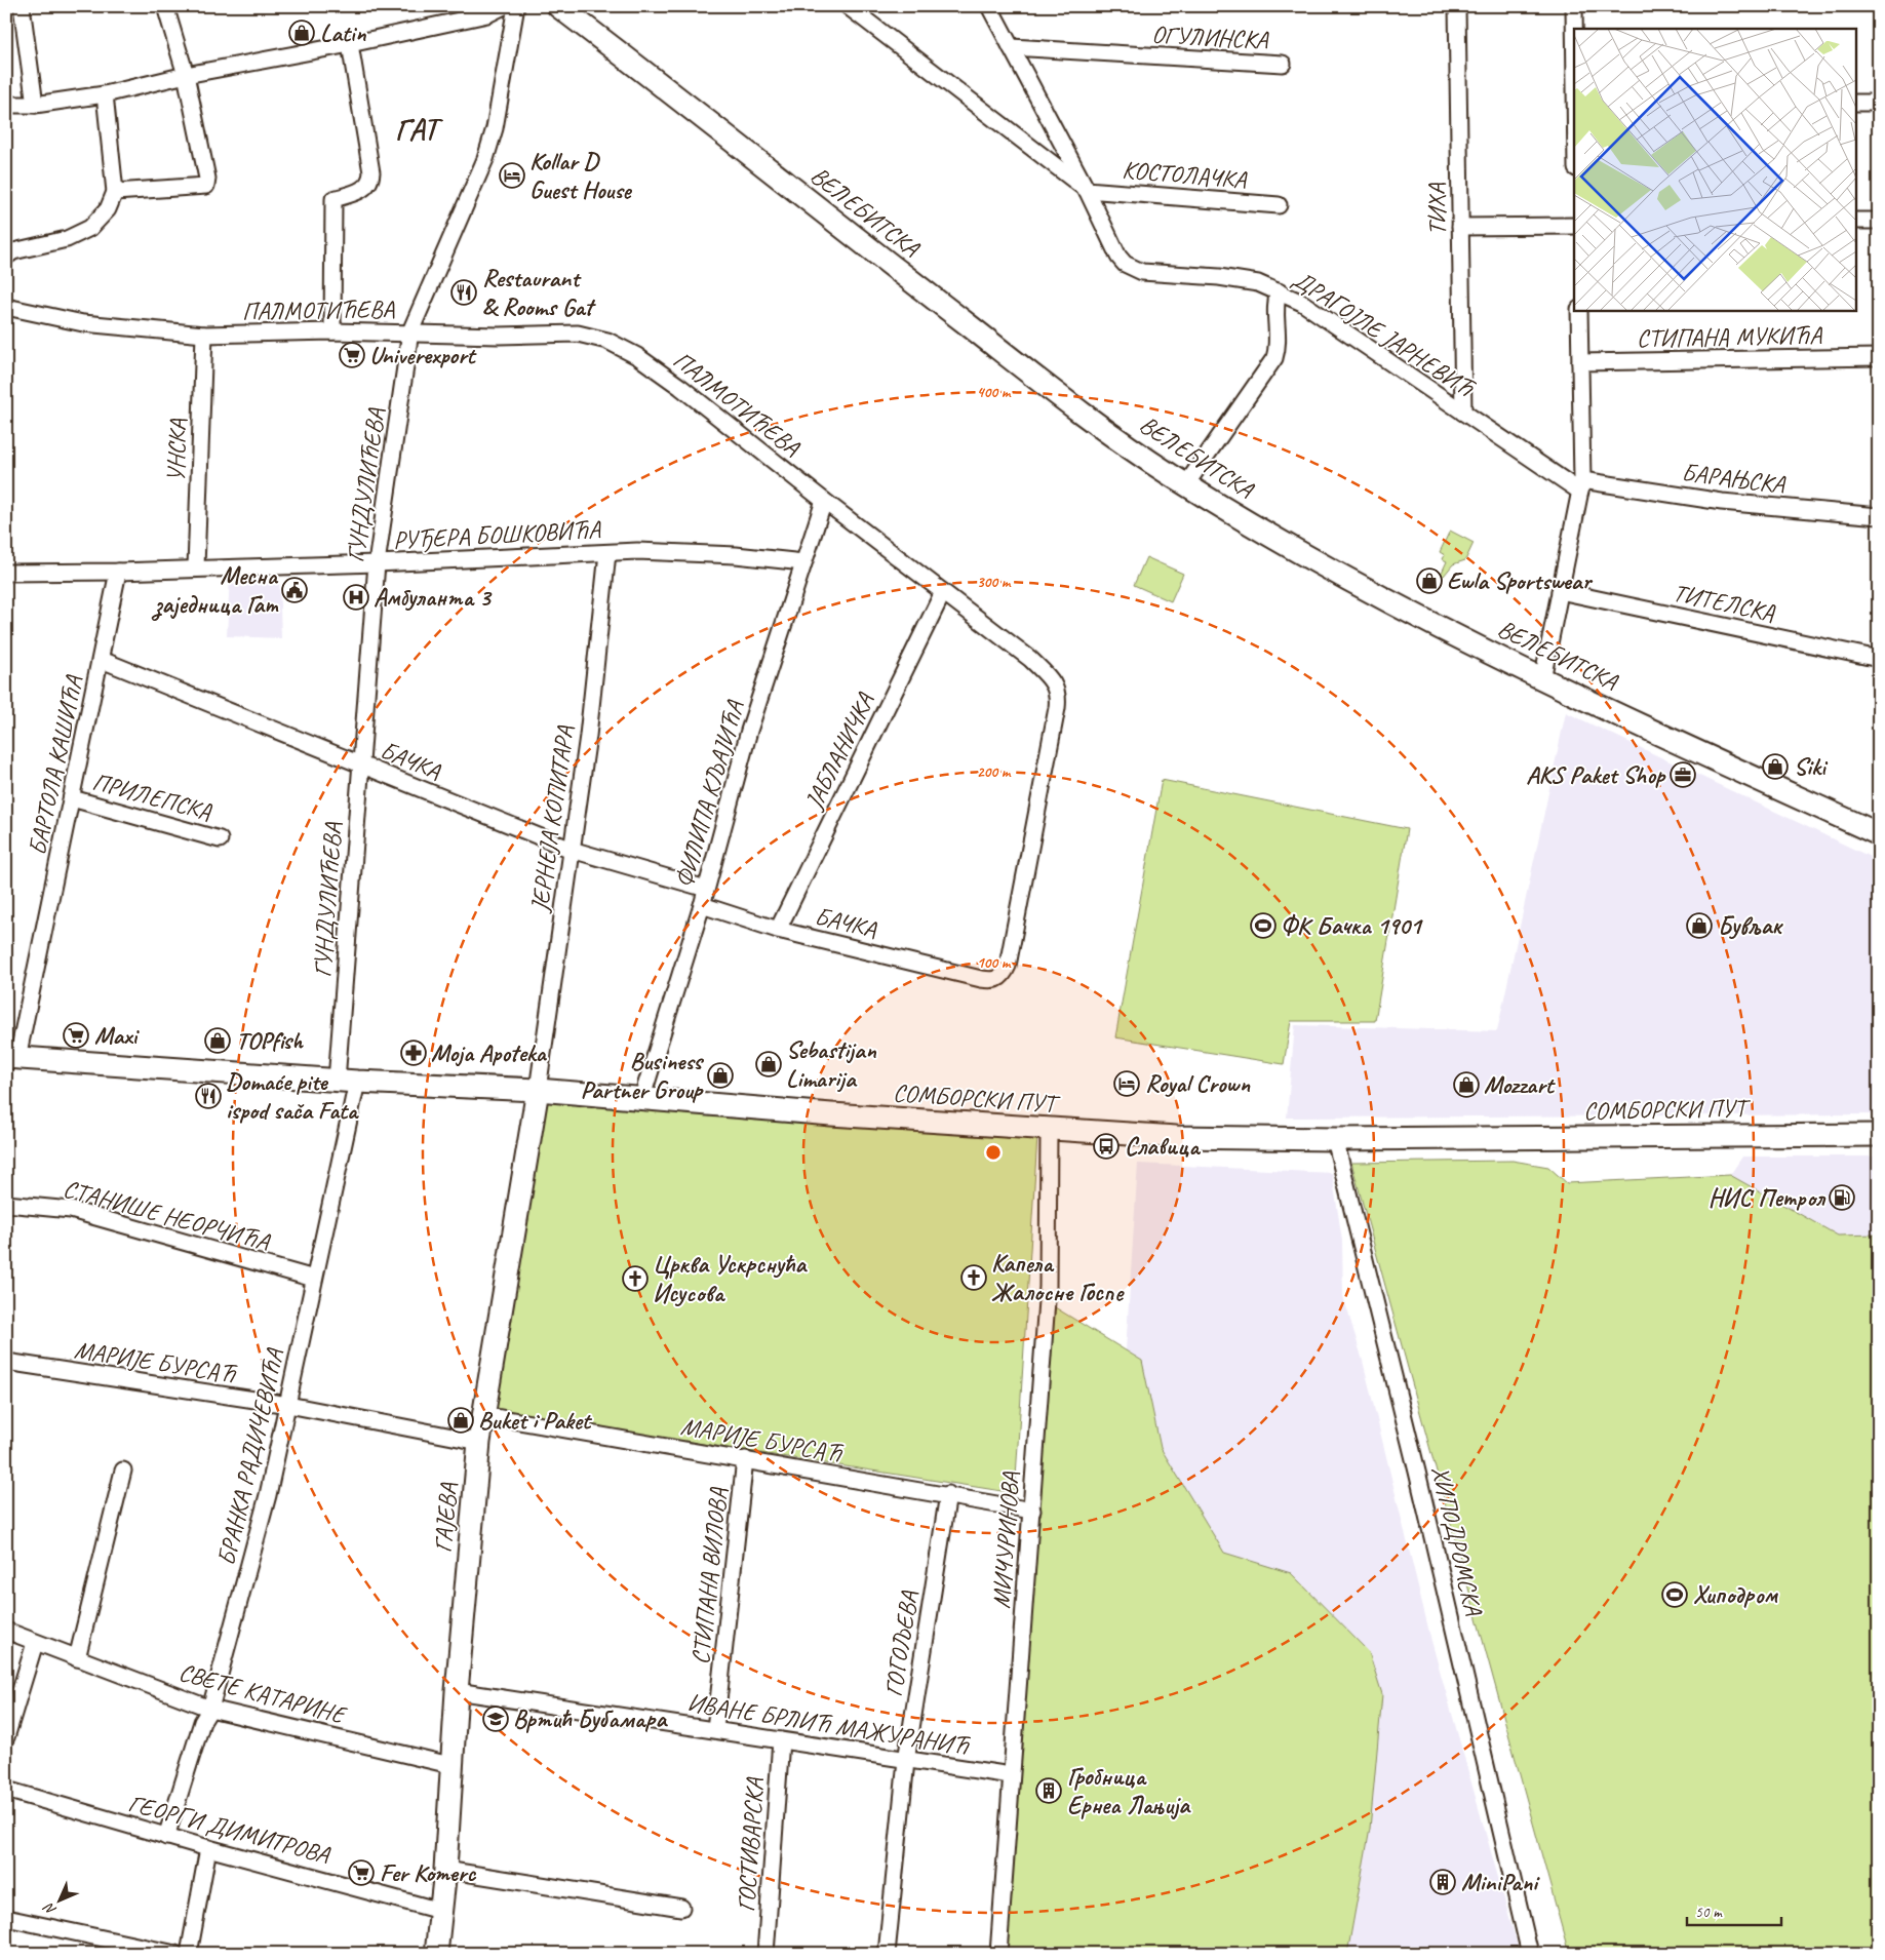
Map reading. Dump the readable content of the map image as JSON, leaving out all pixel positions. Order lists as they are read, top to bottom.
{
  "streets": {
    "street": [
      "ОГУЛИНСКА",
      "КОСТОЛАЧКА",
      "ТИХА",
      "ВЕЛЕБИТСКА",
      "ПАЛМОТИЋЕВА",
      "ДРАГОЈЛЕ ЈАРНЕВИЋ",
      "СТИПАНА МУКИЋА",
      "УНСКА",
      "БАРАЊСКА",
      "ГУНДУЛИЋЕВА",
      "РУЂЕРА БОШКОВИЋА",
      "ТИТЕЛСКА",
      "ЈАБЛАНИЧКА",
      "БАЧКА",
      "БАРТОЛА КАШИЋА",
      "ФИЛИПА КЉАЈИЋА",
      "ПРИЛЕПСКА",
      "ЈЕРНЕЈА КОПИТАРА",
      "СОМБОРСКИ ПУТ",
      "СТАНИШЕ НЕОРЧИЋА",
      "МАРИЈЕ БУРСАЋ",
      "БРАНКА РАДИЧЕВИЋА",
      "ГАЈЕВА",
      "МИЧУРИНОВА",
      "ХИПОДРОМСКА",
      "СТИПАНА ВИЛОВА",
      "ГОГОЉЕВА",
      "СВЕТЕ КАТАРИНЕ",
      "ИВАНЕ БРЛИЋ МАЖУРАНИЋ",
      "ГЕОРГИ ДИМИТРОВА",
      "ГОСТИВАРСКА"
    ]
  },
  "crossings": [
    ["ОГУЛИНСКА", "ДРАГОЈЛЕ ЈАРНЕВИЋ"],
    ["КОСТОЛАЧКА", "ДРАГОЈЛЕ ЈАРНЕВИЋ"],
    ["ТИХА", "ДРАГОЈЛЕ ЈАРНЕВИЋ"],
    ["ПАЛМОТИЋЕВА", "УНСКА"],
    ["ПАЛМОТИЋЕВА", "ГУНДУЛИЋЕВА"],
    ["ПАЛМОТИЋЕВА", "ЈАБЛАНИЧКА"],
    ["ПАЛМОТИЋЕВА", "БАЧКА"],
    ["ПАЛМОТИЋЕВА", "ФИЛИПА КЉАЈИЋА"],
    ["ДРАГОЈЛЕ ЈАРНЕВИЋ", "БАРАЊСКА"],
    ["УНСКА", "РУЂЕРА БОШКОВИЋА"],
    ["ГУНДУЛИЋЕВА", "РУЂЕРА БОШКОВИЋА"],
    ["ГУНДУЛИЋЕВА", "БАЧКА"],
    ["ГУНДУЛИЋЕВА", "СОМБОРСКИ ПУТ"],
    ["ГУНДУЛИЋЕВА", "БРАНКА РАДИЧЕВИЋА"],
    ["РУЂЕРА БОШКОВИЋА", "БАРТОЛА КАШИЋА"],
    ["РУЂЕРА БОШКОВИЋА", "ФИЛИПА КЉАЈИЋА"],
    ["РУЂЕРА БОШКОВИЋА", "ЈЕРНЕЈА КОПИТАРА"],
    ["ЈАБЛАНИЧКА", "БАЧКА"],
    ["БАЧКА", "БАРТОЛА КАШИЋА"],
    ["БАЧКА", "ФИЛИПА КЉАЈИЋА"],
    ["БАЧКА", "ЈЕРНЕЈА КОПИТАРА"],
    ["БАРТОЛА КАШИЋА", "ПРИЛЕПСКА"],
    ["БАРТОЛА КАШИЋА", "СОМБОРСКИ ПУТ"],
    ["ФИЛИПА КЉАЈИЋА", "СОМБОРСКИ ПУТ"],
    ["ЈЕРНЕЈА КОПИТАРА", "СОМБОРСКИ ПУТ"],
    ["ЈЕРНЕЈА КОПИТАРА", "ГАЈЕВА"],
    ["СОМБОРСКИ ПУТ", "БРАНКА РАДИЧЕВИЋА"],
    ["СОМБОРСКИ ПУТ", "ГАЈЕВА"],
    ["СОМБОРСКИ ПУТ", "МИЧУРИНОВА"],
    ["СОМБОРСКИ ПУТ", "ХИПОДРОМСКА"],
    ["СТАНИШЕ НЕОРЧИЋА", "БРАНКА РАДИЧЕВИЋА"],
    ["МАРИЈЕ БУРСАЋ", "БРАНКА РАДИЧЕВИЋА"],
    ["МАРИЈЕ БУРСАЋ", "ГАЈЕВА"],
    ["МАРИЈЕ БУРСАЋ", "МИЧУРИНОВА"],
    ["МАРИЈЕ БУРСАЋ", "СТИПАНА ВИЛОВА"],
    ["МАРИЈЕ БУРСАЋ", "ГОГОЉЕВА"],
    ["БРАНКА РАДИЧЕВИЋА", "СВЕТЕ КАТАРИНЕ"],
    ["БРАНКА РАДИЧЕВИЋА", "ГЕОРГИ ДИМИТРОВА"],
    ["ГАЈЕВА", "СВЕТЕ КАТАРИНЕ"],
    ["ГАЈЕВА", "ИВАНЕ БРЛИЋ МАЖУРАНИЋ"],
    ["ГАЈЕВА", "ГЕОРГИ ДИМИТРОВА"],
    ["МИЧУРИНОВА", "ИВАНЕ БРЛИЋ МАЖУРАНИЋ"],
    ["СТИПАНА ВИЛОВА", "ИВАНЕ БРЛИЋ МАЖУРАНИЋ"],
    ["ГОГОЉЕВА", "ИВАНЕ БРЛИЋ МАЖУРАНИЋ"],
    ["ИВАНЕ БРЛИЋ МАЖУРАНИЋ", "ГОСТИВАРСКА"]
  ],
  "districts": ["ГАТ"],
  "places": {
    "shop": [
      "Latin",
      "Ewla Sportswear",
      "Siki",
      "Бувљак",
      "TOPfish",
      "Sebastijan Limarija",
      "Business Partner Group",
      "Mozzart",
      "Buket i Paket"
    ],
    "hotel": ["Kollar D Guest House", "Royal Crown"],
    "restaurant": ["Restaurant & Rooms Gat", "Domaće pite ispod sača Fata"],
    "supermarket": ["Univerexport", "Maxi", "Fer Komerc"],
    "public building": ["Месна заједница Гат"],
    "hospital": ["Амбуланта 3"],
    "office": ["AKS Paket Shop"],
    "sports": ["ФК Бачка 1901", "Хиподром"],
    "pharmacy": ["Moja Apoteka"],
    "bus stop": ["Славица"],
    "fuel station": ["НИС Петрол"],
    "church": ["Капела Жалосне Госпе", "Црква Ускрснућа Исусова"],
    "school or university": ["Вртић Бубамара"],
    "building": ["Гробница Ернеа Лањија", "MiniPani"]
  },
  "scale_bar": "50 m",
  "north": "bottom left",
  "rings": [
    "400 m",
    "300 m",
    "200 m",
    "100 m"
  ]
}
